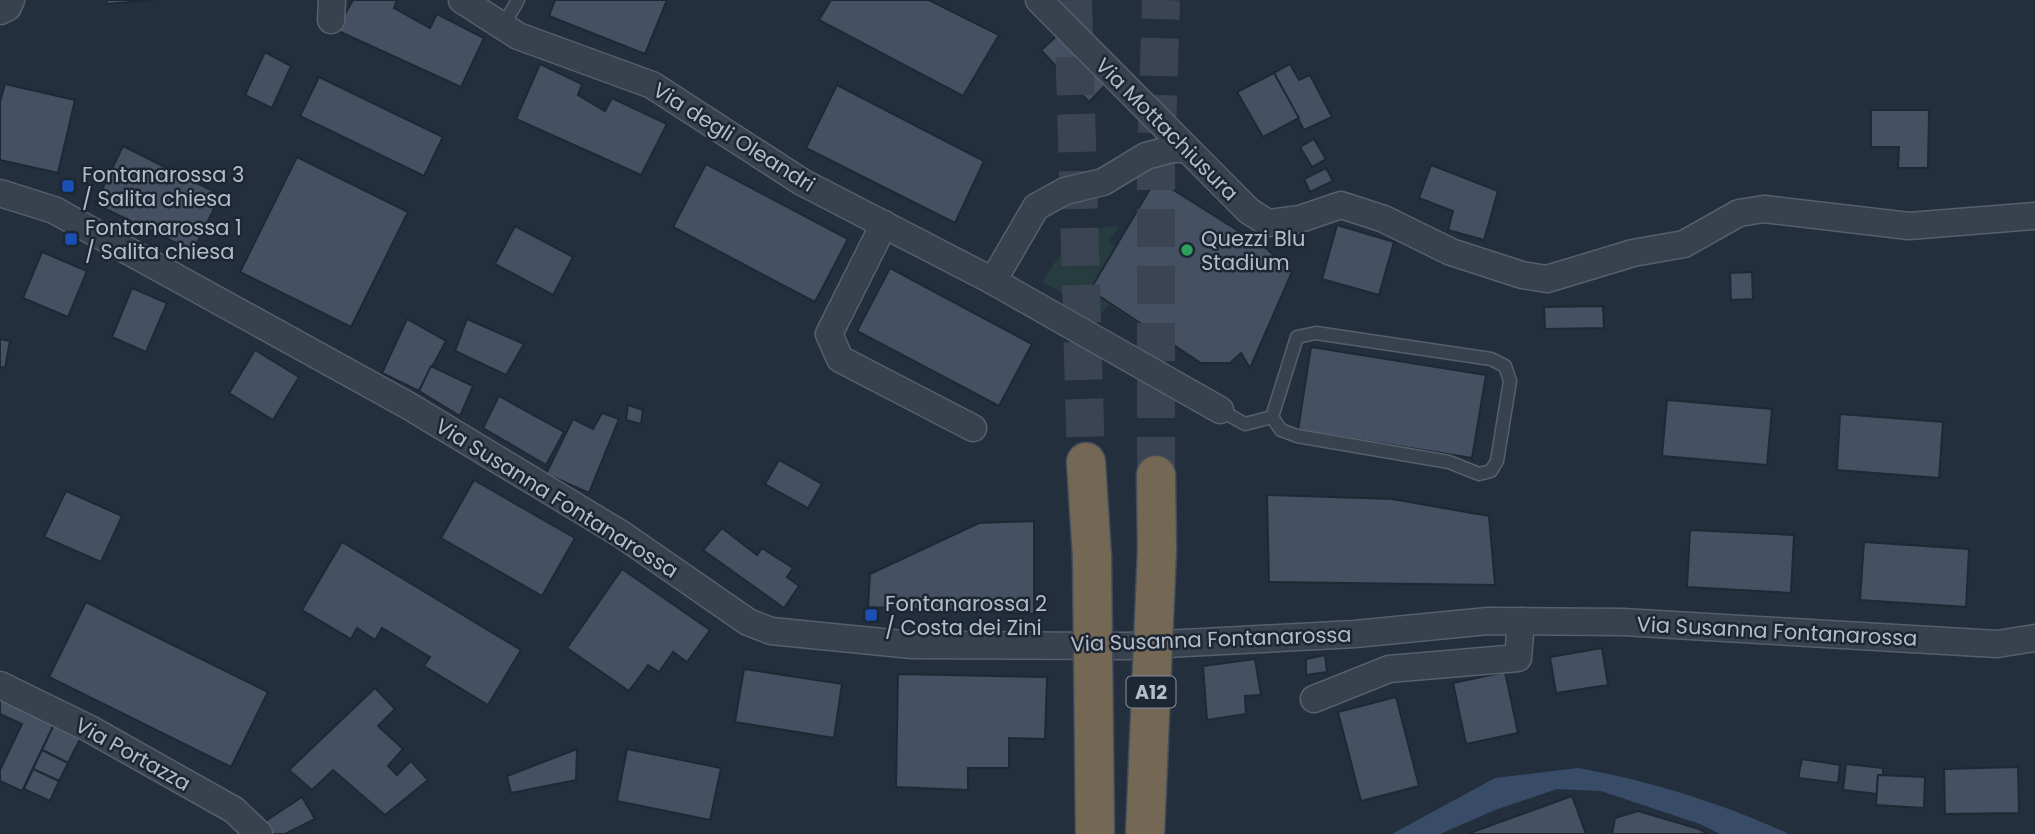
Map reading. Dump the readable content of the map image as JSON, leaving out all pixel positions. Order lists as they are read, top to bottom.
{
  "streets": {
    "highway": ["A12"],
    "street": [
      "Via Mottachiusura",
      "Via degli Oleandri",
      "Via Susanna Fontanarossa",
      "Via Portazza"
    ]
  },
  "places": {
    "transit": ["Fontanarossa 3 / Salita chiesa", "Fontanarossa 1 / Salita chiesa", "Fontanarossa 2 / Costa dei Zini"],
    "other": ["Quezzi Blu Stadium"]
  }
}
